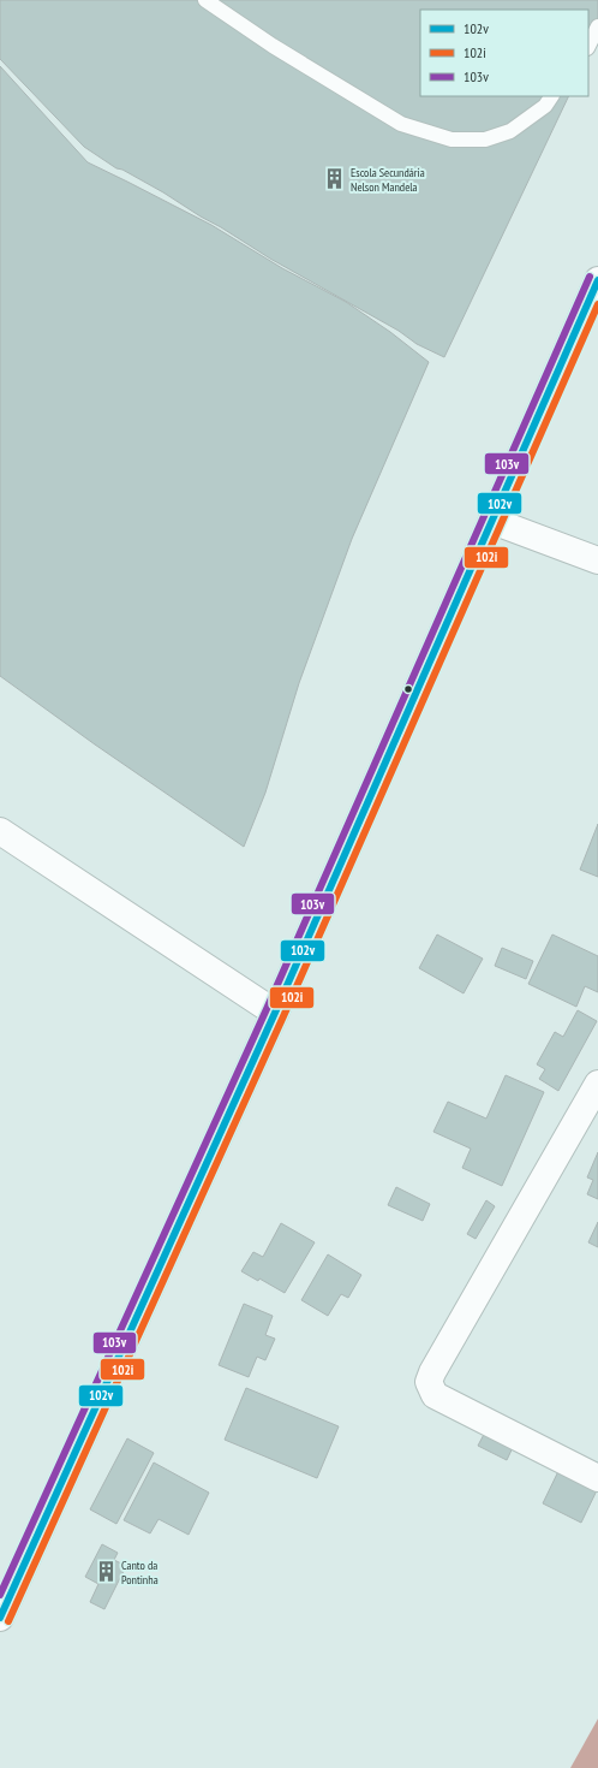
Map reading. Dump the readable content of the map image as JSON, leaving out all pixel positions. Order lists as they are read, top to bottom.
{
  "places": {
    "building": ["Escola Secundária Nelson Mandela", "Canto da Pontinha"]
  },
  "lines": ["transit line 103v", "transit line 102v", "transit line 102i"],
  "legend": ["102v", "102i", "103v"]
}
